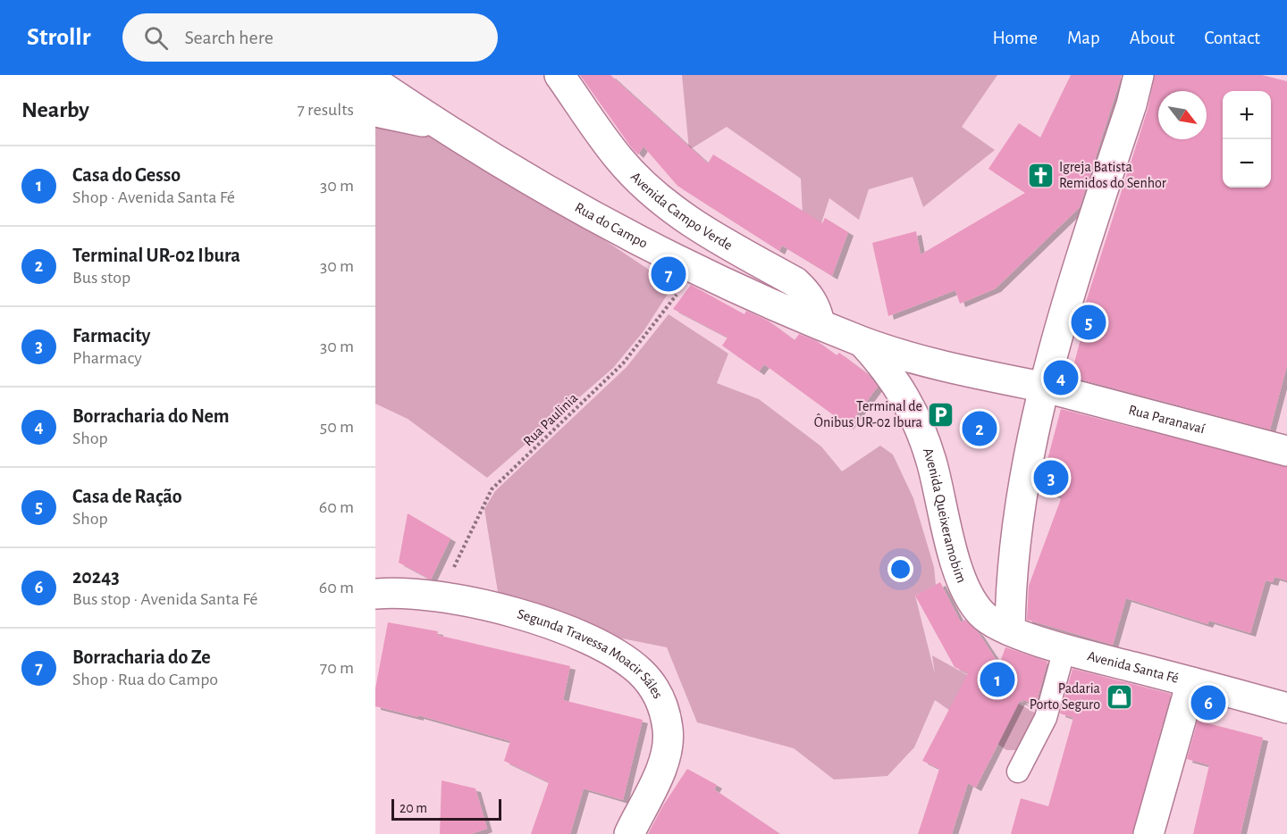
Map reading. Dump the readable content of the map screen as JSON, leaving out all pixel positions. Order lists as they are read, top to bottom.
{
  "streets": {
    "main road": [
      "Avenida Campo Verde",
      "Rua do Campo",
      "Rua Paranavaí",
      "Avenida Queixeramobim",
      "Segunda Travessa Moacir Sáles",
      "Avenida Santa Fé"
    ],
    "path": ["Rua Paulinia"]
  },
  "crossings": [
    ["Avenida Campo Verde", "Rua do Campo"],
    ["Rua do Campo", "Rua Paulinia"],
    ["Rua do Campo", "Avenida Queixeramobim"],
    ["Rua Paulinia", "Segunda Travessa Moacir Sáles"],
    ["Avenida Queixeramobim", "Avenida Santa Fé"]
  ],
  "places": {
    "church": ["Igreja Batista Remidos do Senhor"],
    "parking": ["Terminal de Ônibus UR-02 Ibura"],
    "shop": ["Padaria Porto Seguro"]
  },
  "scale_bar": "20 m",
  "north": "bottom right",
  "page": {
    "header": "Strollr",
    "search": "Search here",
    "nav": [
      "Home",
      "Map",
      "About",
      "Contact"
    ],
    "heading": ["Nearby", "7 results"],
    "map_buttons": ["+", "−"],
    "list": [
      {
        "mark": "1",
        "name": "Casa do Gesso",
        "note": "Shop · Avenida Santa Fé",
        "value": "30 m"
      },
      {
        "mark": "2",
        "name": "Terminal UR-02 Ibura",
        "note": "Bus stop",
        "value": "30 m"
      },
      {
        "mark": "3",
        "name": "Farmacity",
        "note": "Pharmacy",
        "value": "30 m"
      },
      {
        "mark": "4",
        "name": "Borracharia do Nem",
        "note": "Shop",
        "value": "50 m"
      },
      {
        "mark": "5",
        "name": "Casa de Ração",
        "note": "Shop",
        "value": "60 m"
      },
      {
        "mark": "6",
        "name": "20243",
        "note": "Bus stop · Avenida Santa Fé",
        "value": "60 m"
      },
      {
        "mark": "7",
        "name": "Borracharia do Ze",
        "note": "Shop · Rua do Campo",
        "value": "70 m"
      }
    ],
    "pins": [
      "7",
      "5",
      "4",
      "2",
      "3",
      "1",
      "6"
    ],
    "scale": "20 m"
  }
}
